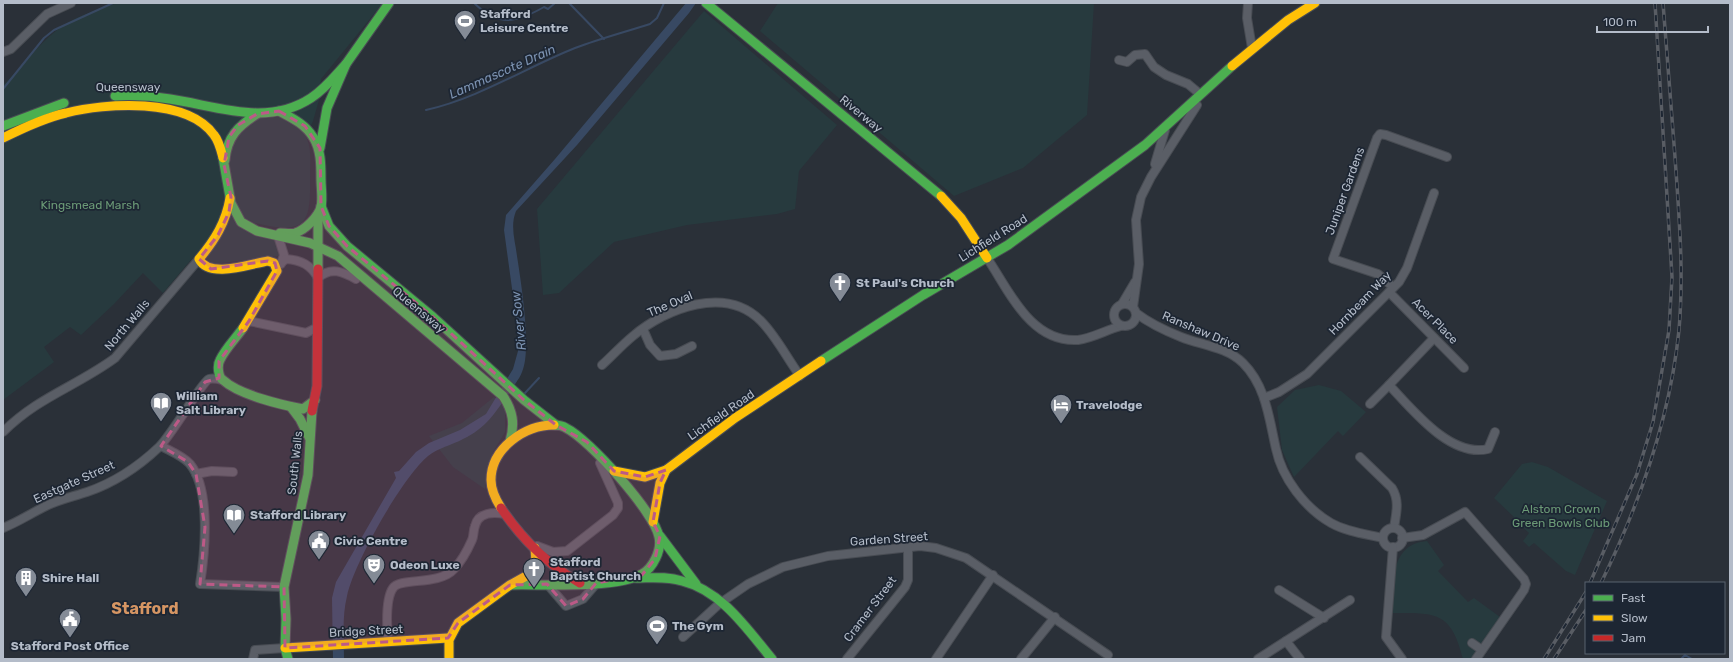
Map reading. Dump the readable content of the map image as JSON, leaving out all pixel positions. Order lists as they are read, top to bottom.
{
  "streets": {
    "main road": [
      "Queensway",
      "Riverway",
      "Lichfield Road",
      "North Walls",
      "South Walls",
      "Bridge Street"
    ],
    "street": [
      "Juniper Gardens",
      "Hornbeam Way",
      "The Oval",
      "Acer Place",
      "Ranshaw Drive",
      "Eastgate Street",
      "Garden Street",
      "Cramer Street"
    ]
  },
  "crossings": [
    ["Queensway", "North Walls"],
    ["Queensway", "South Walls"],
    ["Riverway", "Lichfield Road"],
    ["Juniper Gardens", "Hornbeam Way"],
    ["Juniper Gardens", "Acer Place"],
    ["Lichfield Road", "The Oval"],
    ["Hornbeam Way", "Acer Place"],
    ["Hornbeam Way", "Ranshaw Drive"],
    ["North Walls", "South Walls"],
    ["South Walls", "Bridge Street"],
    ["Garden Street", "Cramer Street"]
  ],
  "districts": ["Stafford"],
  "water": ["Lammascote Drain", "River Sow"],
  "parks": ["Kingsmead Marsh", "Alstom Crown Green Bowls Club"],
  "places": {
    "sports": ["Stafford Leisure Centre", "The Gym"],
    "church": ["St Paul's Church", "Stafford Baptist Church"],
    "library": ["William Salt Library", "Stafford Library"],
    "hotel": ["Travelodge"],
    "public building": ["Civic Centre", "Stafford Post Office"],
    "theatre": ["Odeon Luxe"],
    "building": ["Shire Hall"]
  },
  "legend": ["Fast", "Slow", "Jam"],
  "scale_bar": "100 m"
}
